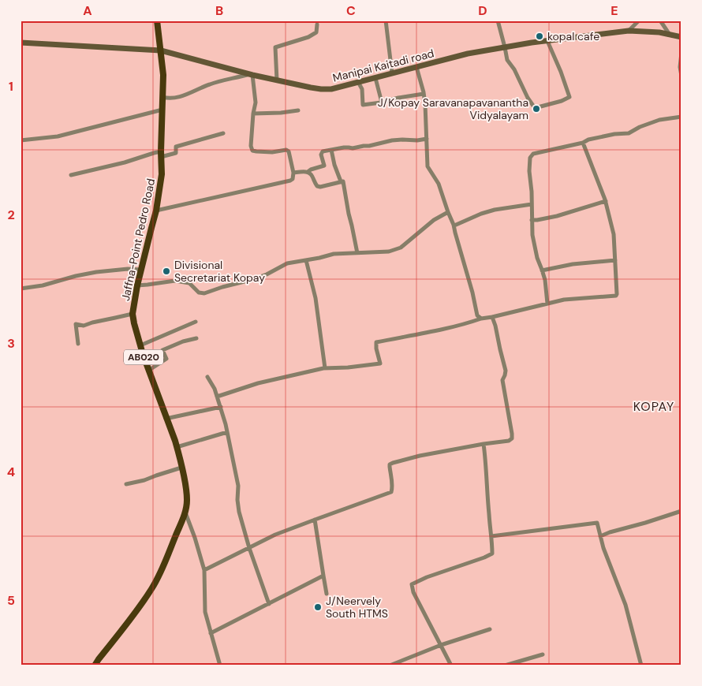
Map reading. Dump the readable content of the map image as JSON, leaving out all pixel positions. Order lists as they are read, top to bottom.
{
  "streets": {
    "main road": ["Manipai Kaitadi road", "Jaffna-Point Pedro Road", "AB020"]
  },
  "crossings": [
    ["Manipai Kaitadi road", "Jaffna-Point Pedro Road"]
  ],
  "districts": ["KOPAY"],
  "places": [
    "kopal cafe",
    "J/Kopay Saravanapavanantha Vidyalayam",
    "Divisional Secretariat Kopay",
    "J/Neervely South HTMS"
  ],
  "grid": {
    "columns": [
      "A",
      "B",
      "C",
      "D",
      "E"
    ],
    "rows": [
      "1",
      "2",
      "3",
      "4",
      "5"
    ]
  }
}
